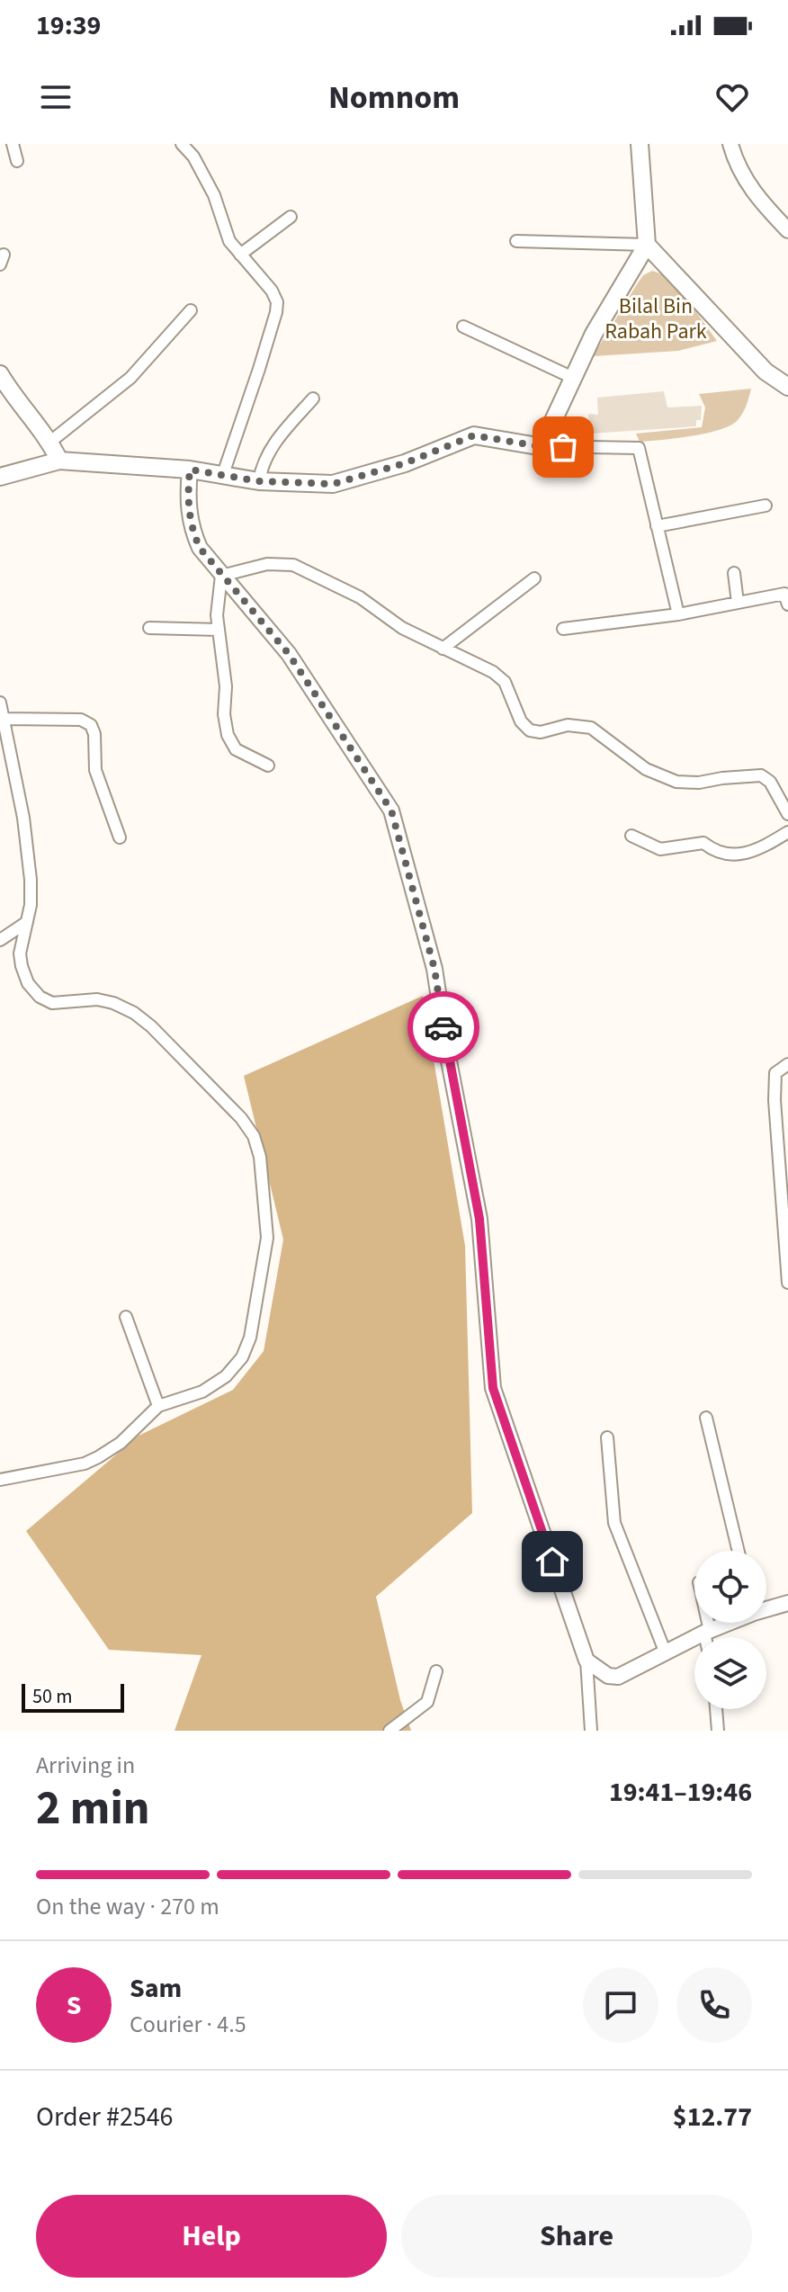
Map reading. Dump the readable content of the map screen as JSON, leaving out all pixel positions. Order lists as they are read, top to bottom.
{
  "parks": ["Bilal Bin Rabah Park"],
  "scale_bar": "50 m",
  "page": {
    "status": "19:39",
    "header": "Nomnom",
    "scale": "50 m",
    "heading": ["2 min", "Arriving in", "19:41–19:46"],
    "panel": [
      "Sam",
      "Courier · 4.5",
      "Order #2546",
      "$12.77"
    ],
    "bar": "On the way · 270 m",
    "round": "S",
    "buttons": ["Help", "Share"]
  }
}
